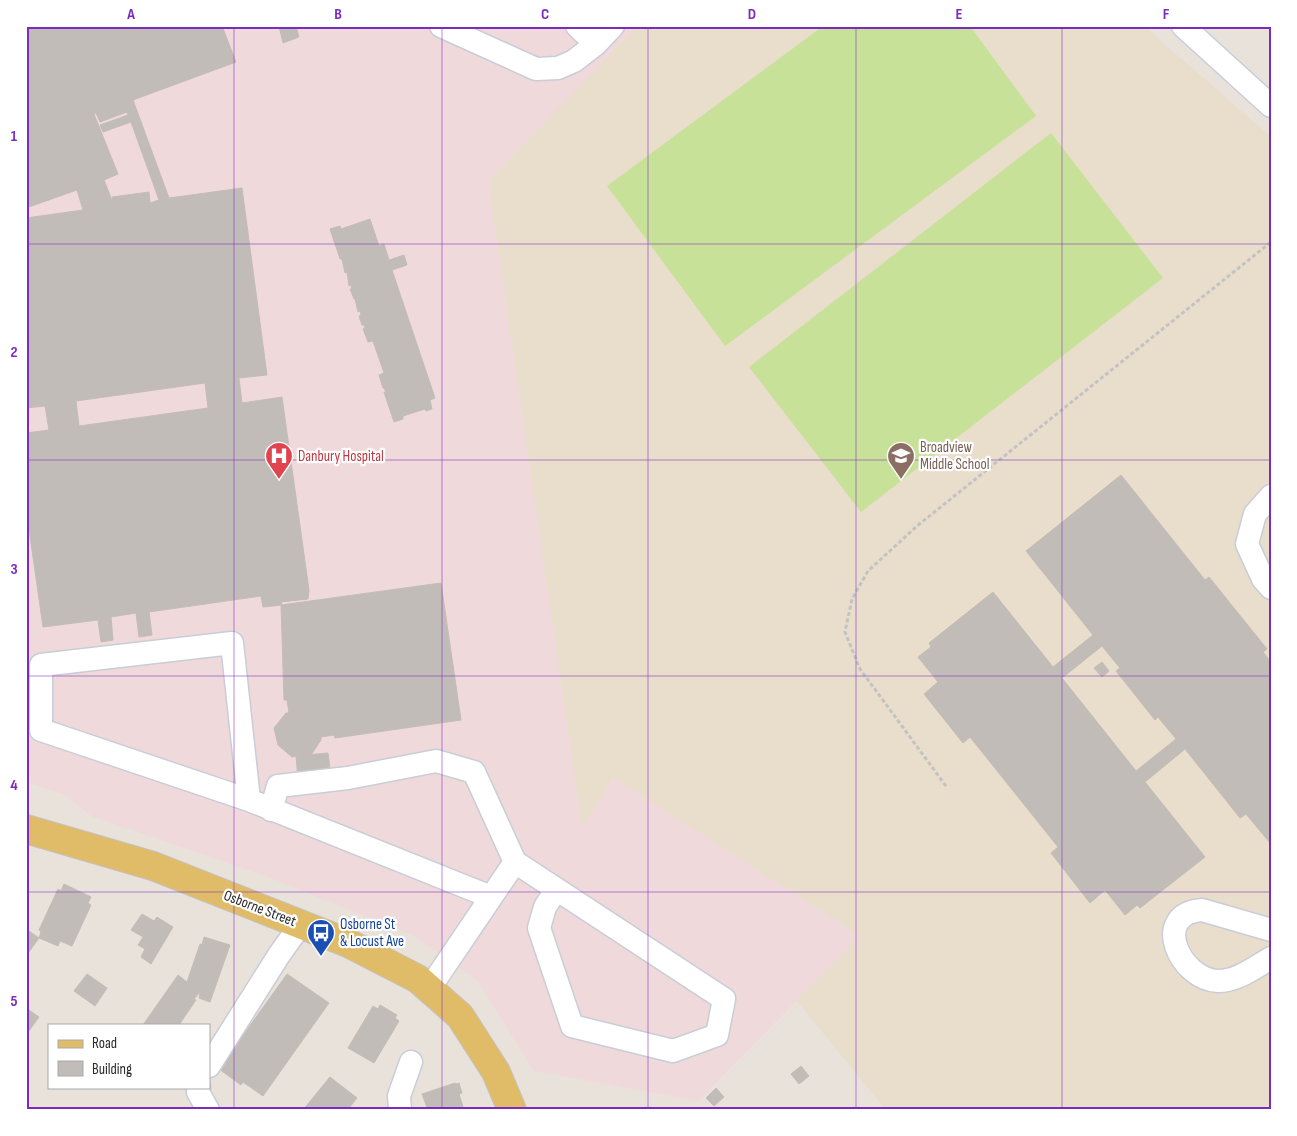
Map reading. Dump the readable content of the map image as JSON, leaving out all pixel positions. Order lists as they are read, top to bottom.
{
  "streets": {
    "main road": ["Osborne Street"]
  },
  "places": {
    "hospital": ["Danbury Hospital"],
    "school or university": ["Broadview Middle School"],
    "bus stop": ["Osborne St & Locust Ave"]
  },
  "legend": ["Road", "Building"],
  "grid": {
    "columns": [
      "A",
      "B",
      "C",
      "D",
      "E",
      "F"
    ],
    "rows": [
      "1",
      "2",
      "3",
      "4",
      "5"
    ]
  }
}
